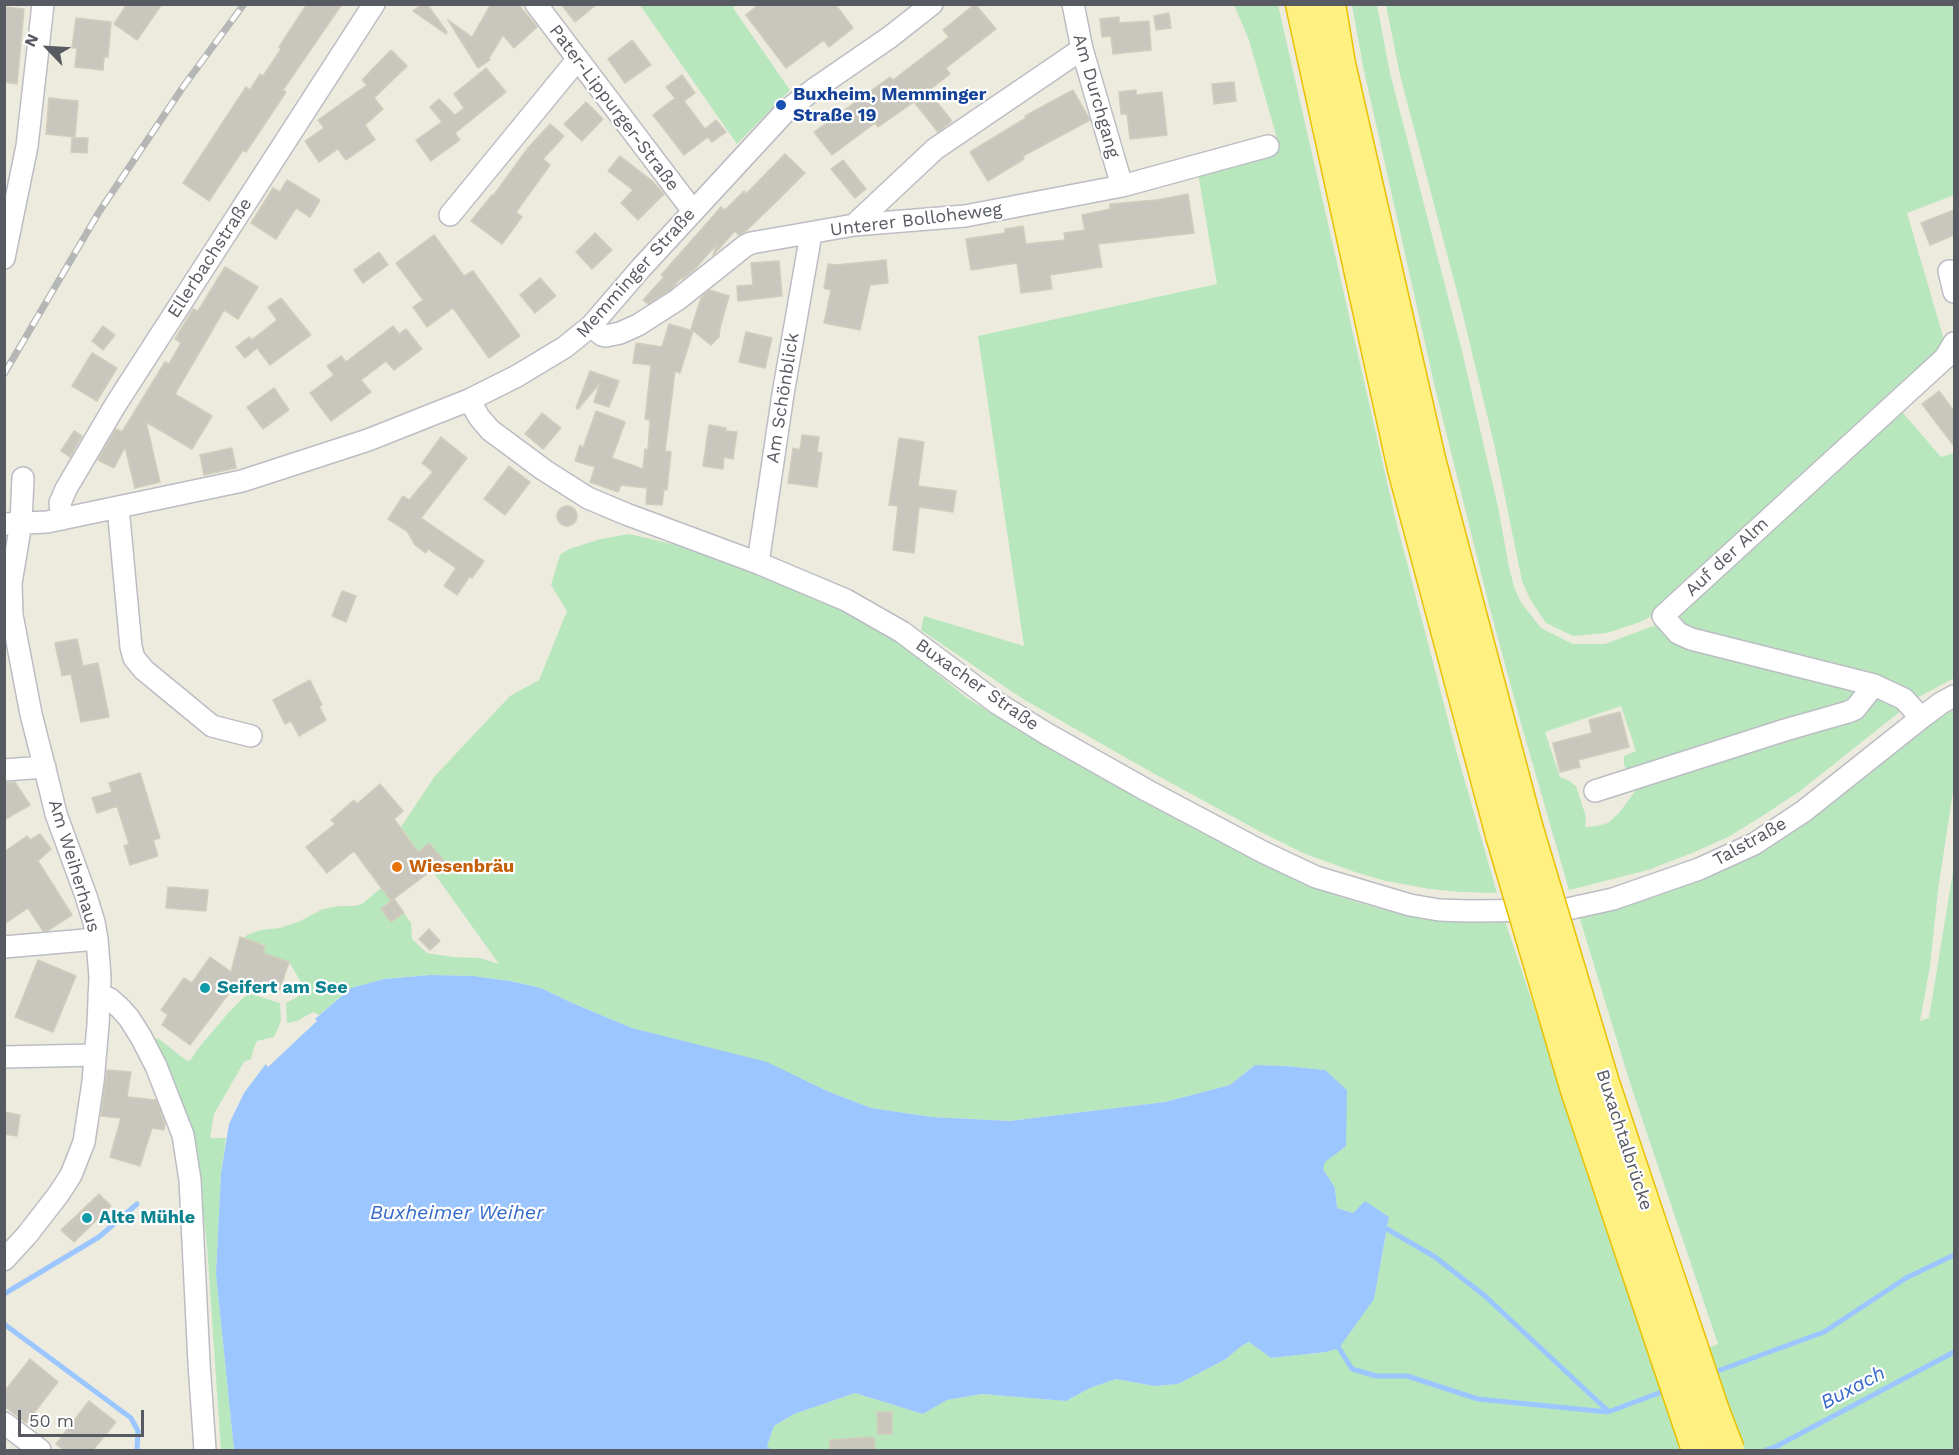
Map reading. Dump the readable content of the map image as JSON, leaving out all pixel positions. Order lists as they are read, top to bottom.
{
  "streets": {
    "highway": ["Buxachtalbrücke"],
    "street": [
      "Am Durchgang",
      "Pater-Lippurger-Straße",
      "Unterer Bolloheweg",
      "Ellerbachstraße",
      "Memminger Straße",
      "Am Schönblick",
      "Auf der Alm",
      "Buxacher Straße",
      "Talstraße",
      "Am Weiherhaus"
    ]
  },
  "crossings": [
    ["Am Durchgang", "Unterer Bolloheweg"],
    ["Pater-Lippurger-Straße", "Memminger Straße"],
    ["Unterer Bolloheweg", "Memminger Straße"],
    ["Unterer Bolloheweg", "Am Schönblick"],
    ["Ellerbachstraße", "Memminger Straße"],
    ["Memminger Straße", "Buxacher Straße"],
    ["Memminger Straße", "Am Weiherhaus"],
    ["Am Schönblick", "Buxacher Straße"],
    ["Auf der Alm", "Talstraße"],
    ["Buxacher Straße", "Talstraße"]
  ],
  "water": ["Buxheimer Weiher", "Buxach"],
  "places": [
    "Buxheim, Memminger Straße 19",
    "Wiesenbräu",
    "Seifert am See",
    "Alte Mühle"
  ],
  "scale_bar": "50 m",
  "north": "top left"
}
